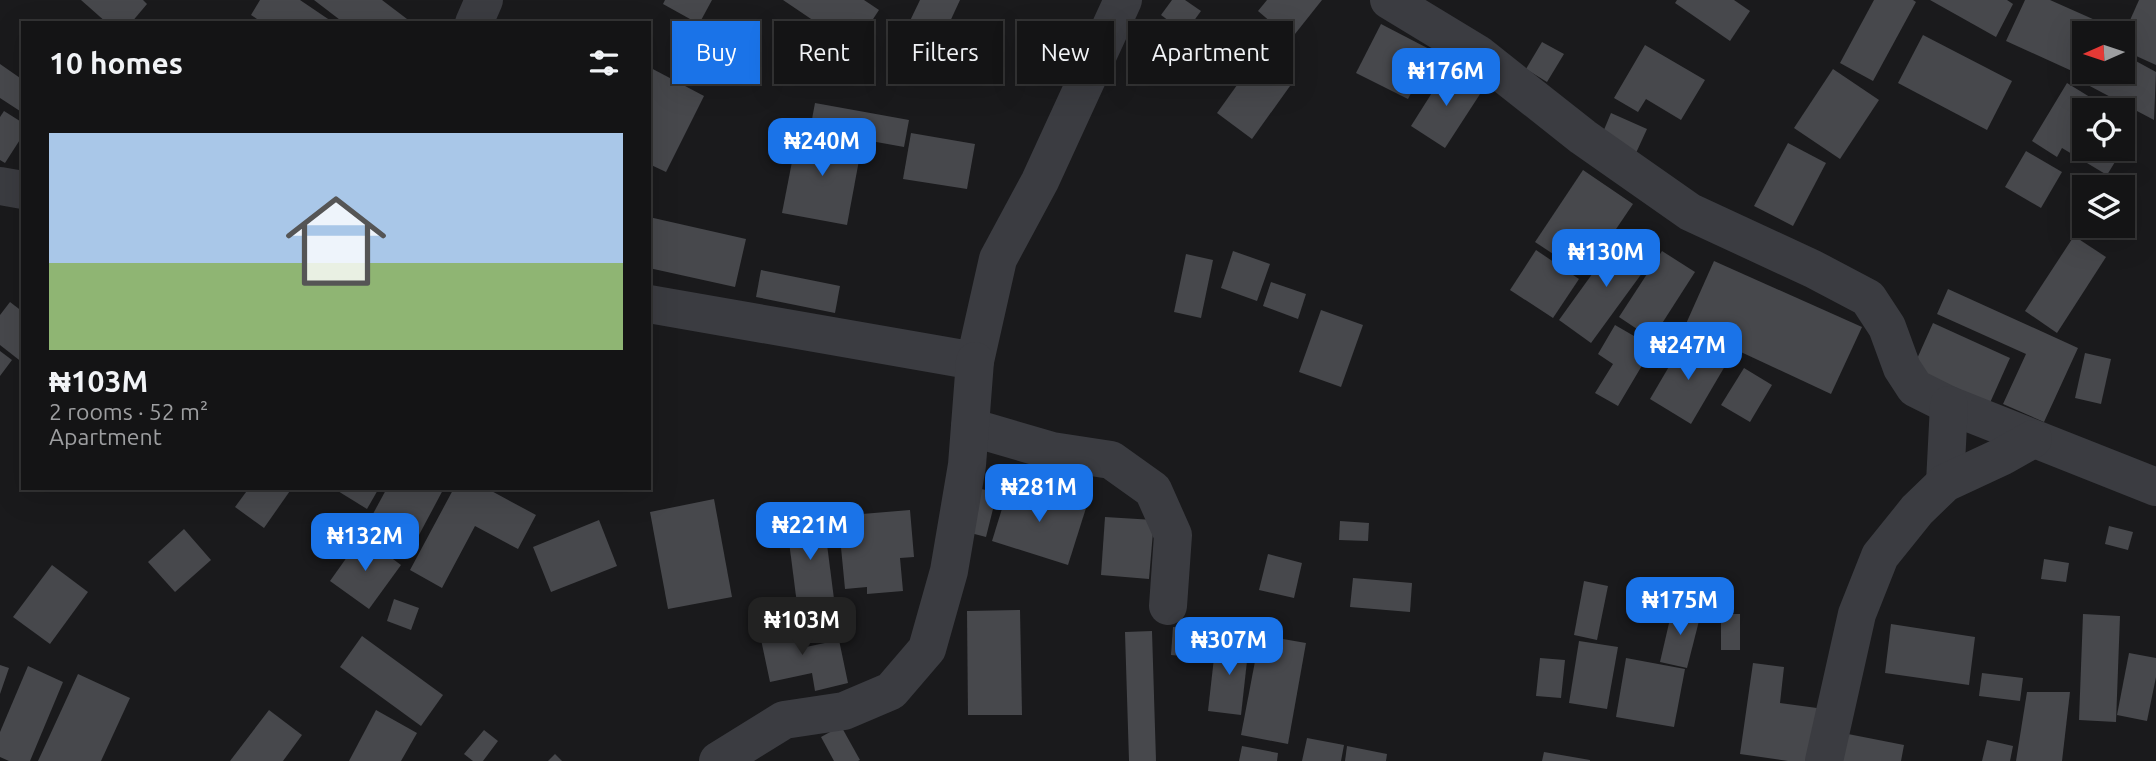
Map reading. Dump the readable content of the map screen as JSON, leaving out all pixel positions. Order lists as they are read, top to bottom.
{
  "north": "left",
  "page": {
    "chip": [
      "Buy",
      "Rent",
      "Filters",
      "New",
      "Apartment"
    ],
    "heading": "10 homes",
    "price": [
      "₦176M",
      "₦240M",
      "₦130M",
      "₦247M",
      "₦281M",
      "₦221M",
      "₦132M",
      "₦175M",
      "₦103M",
      "₦307M"
    ],
    "list": [
      {
        "name": "₦103M",
        "note": "2 rooms · 52 m² · Apartment"
      }
    ]
  }
}
